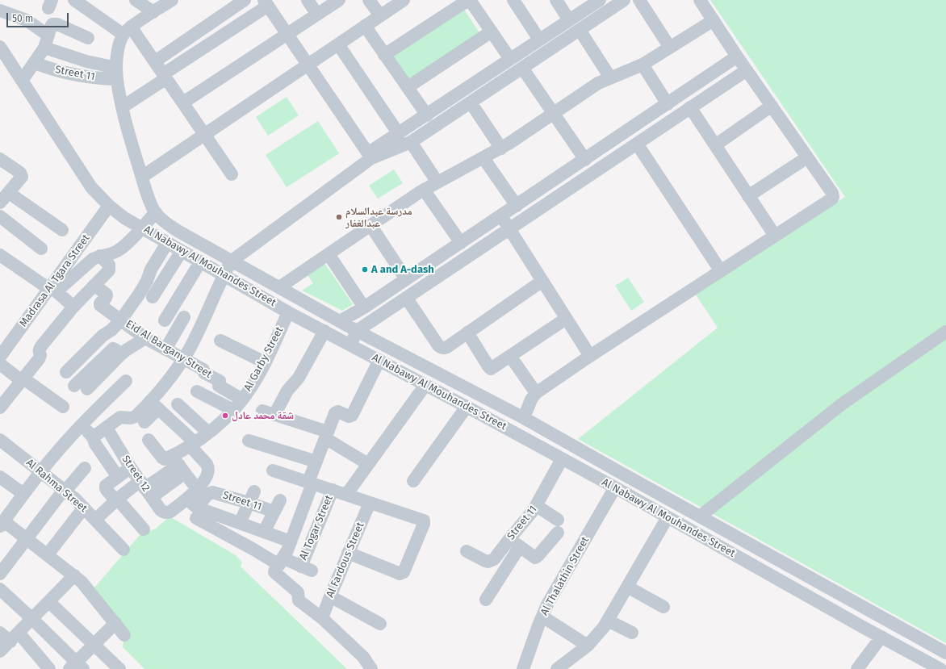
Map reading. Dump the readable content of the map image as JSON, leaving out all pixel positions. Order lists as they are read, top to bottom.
{
  "streets": {
    "street": [
      "Street 11",
      "Al Nabawy Al Mouhandes Street",
      "Madrasa Al Tgara Street",
      "Eid Al Bargany Street",
      "Al Garby Street",
      "Street 12",
      "Al Rahma Street",
      "Al Togar Street",
      "Al Fardous Street",
      "Al Thalathin Street"
    ]
  },
  "crossings": [
    ["Street 11", "Al Nabawy Al Mouhandes Street"],
    ["Street 11", "Street 12"],
    ["Al Nabawy Al Mouhandes Street", "Madrasa Al Tgara Street"],
    ["Al Nabawy Al Mouhandes Street", "Al Garby Street"],
    ["Al Nabawy Al Mouhandes Street", "Al Thalathin Street"],
    ["Eid Al Bargany Street", "Al Garby Street"],
    ["Al Garby Street", "Street 12"],
    ["Al Garby Street", "Al Rahma Street"]
  ],
  "places": ["مدرسة عبدالسلام عبدالغفار", "A and A-dash", "شقة محمد عادل"],
  "scale_bar": "50 m"
}
